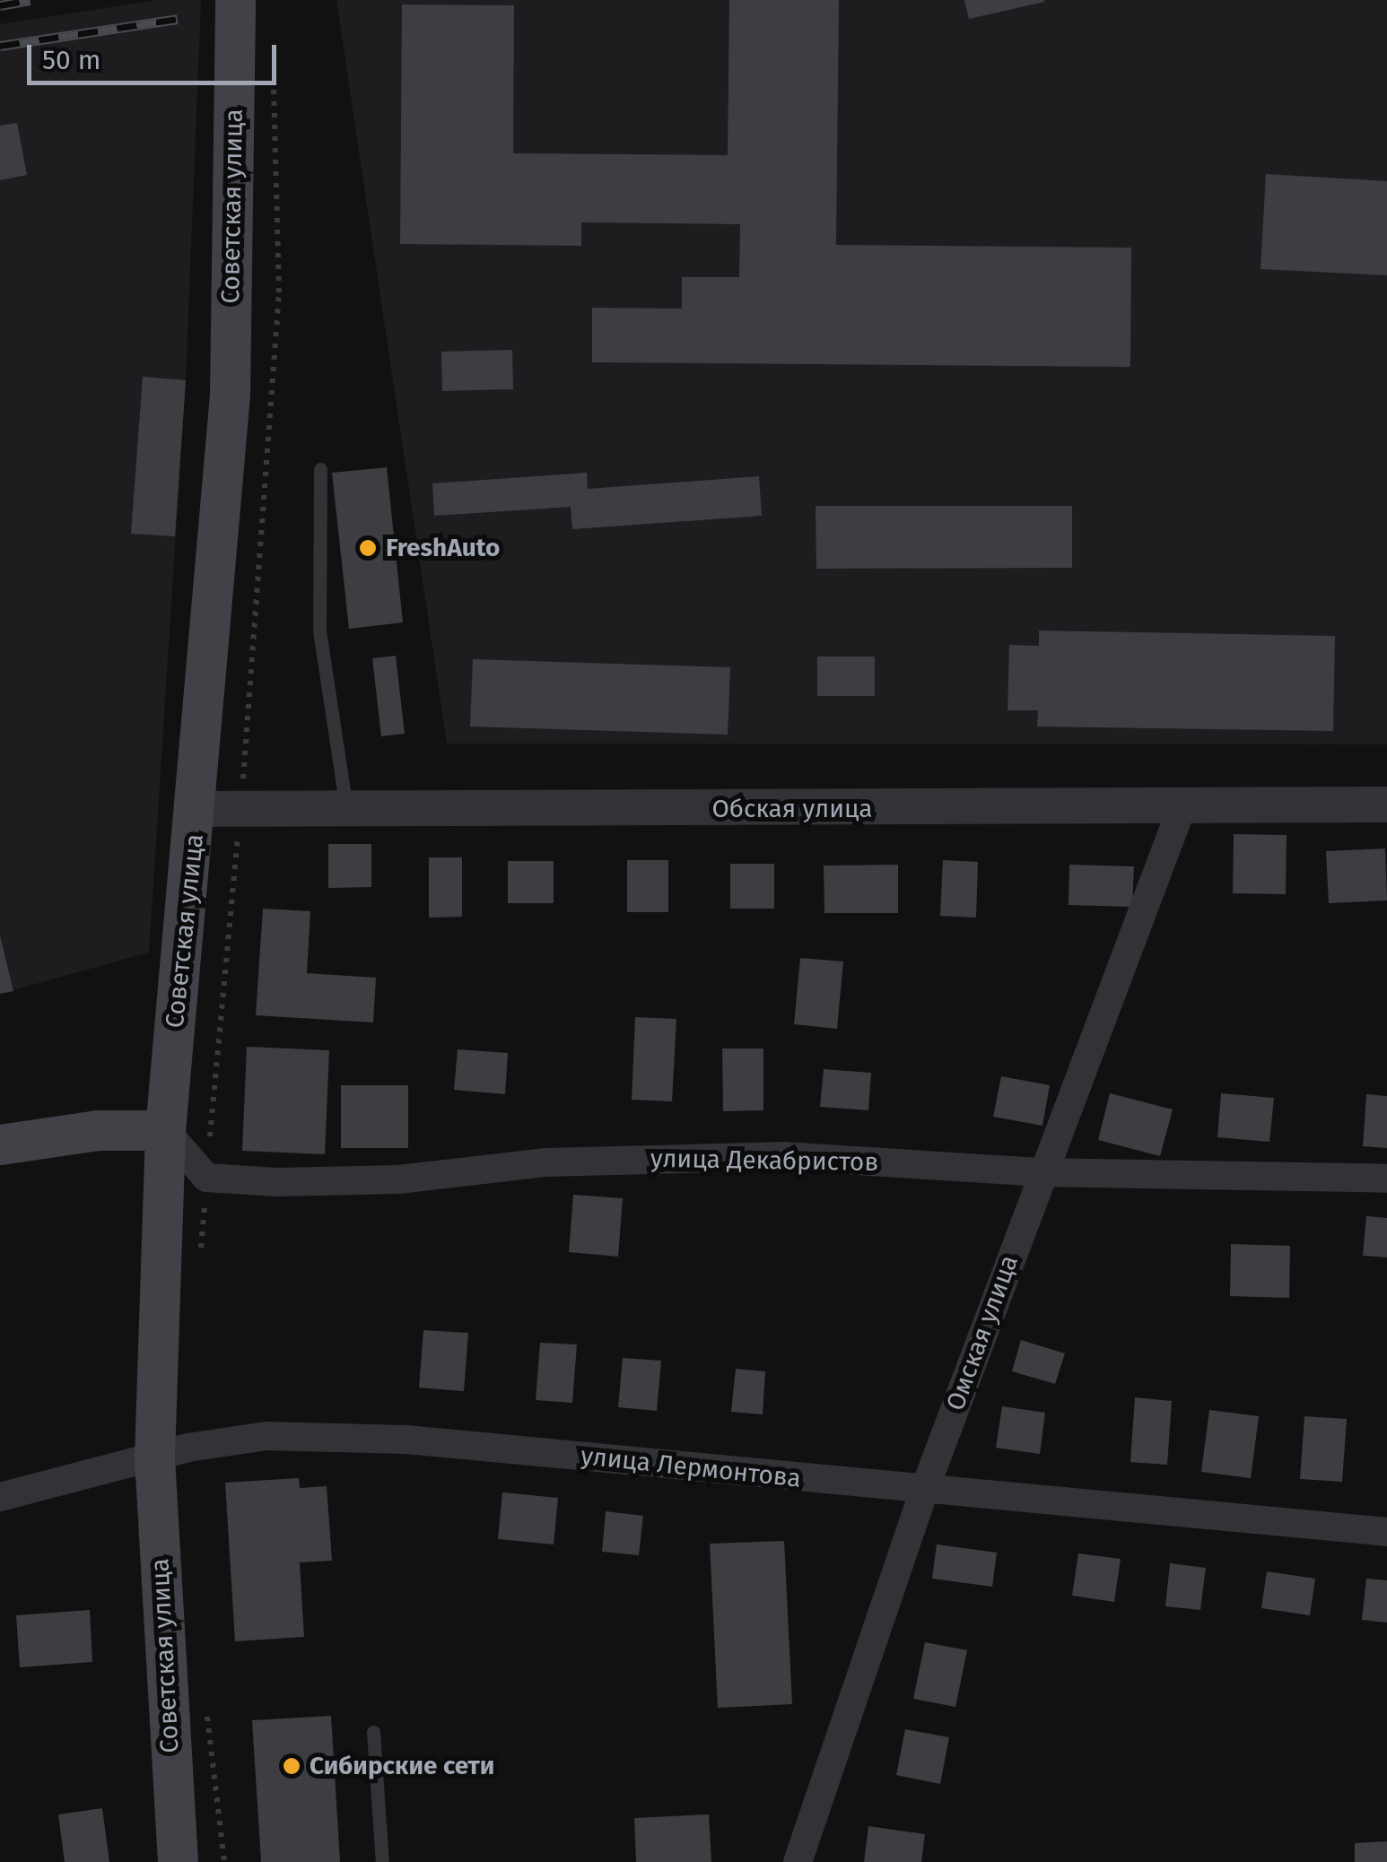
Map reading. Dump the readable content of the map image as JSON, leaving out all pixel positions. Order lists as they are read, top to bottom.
{
  "streets": {
    "main road": ["Советская улица"],
    "street": [
      "Обская улица",
      "улица Декабристов",
      "Омская улица",
      "улица Лермонтова"
    ]
  },
  "crossings": [
    ["Советская улица", "Обская улица"],
    ["Советская улица", "улица Лермонтова"],
    ["Обская улица", "Омская улица"],
    ["улица Декабристов", "Омская улица"],
    ["Омская улица", "улица Лермонтова"]
  ],
  "places": ["FreshAuto", "Сибирские сети"],
  "scale_bar": "50 m"
}
